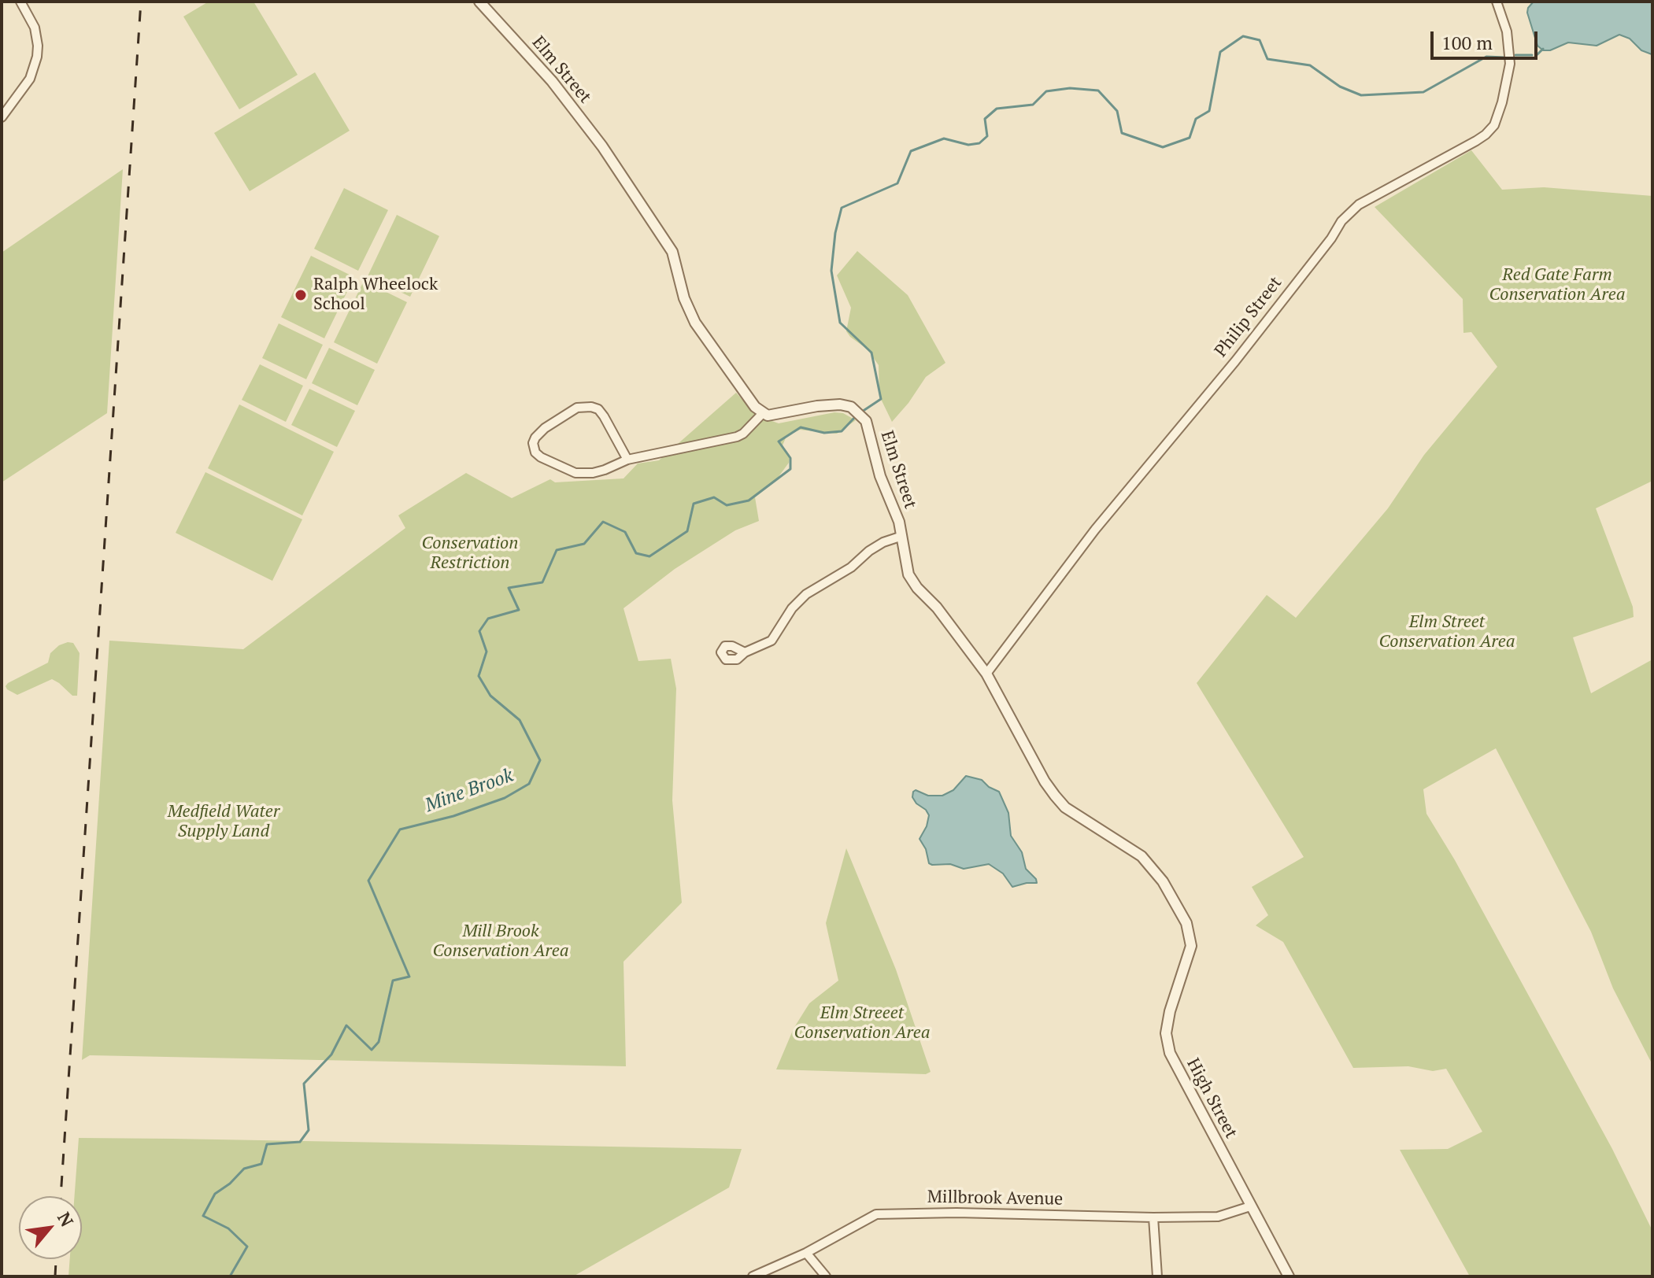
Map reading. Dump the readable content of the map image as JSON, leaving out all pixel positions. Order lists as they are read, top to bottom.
{
  "streets": {
    "street": [
      "Elm Street",
      "Philip Street",
      "High Street",
      "Millbrook Avenue"
    ]
  },
  "crossings": [
    ["Elm Street", "Philip Street"],
    ["Elm Street", "High Street"],
    ["High Street", "Millbrook Avenue"]
  ],
  "water": ["Mine Brook"],
  "parks": [
    "Red Gate Farm Conservation Area",
    "Conservation Restriction",
    "Elm Street Conservation Area",
    "Medfield Water Supply Land",
    "Mill Brook Conservation Area",
    "Elm Streeet Conservation Area"
  ],
  "places": ["Ralph Wheelock School"],
  "scale_bar": "100 m",
  "north": "top right"
}
